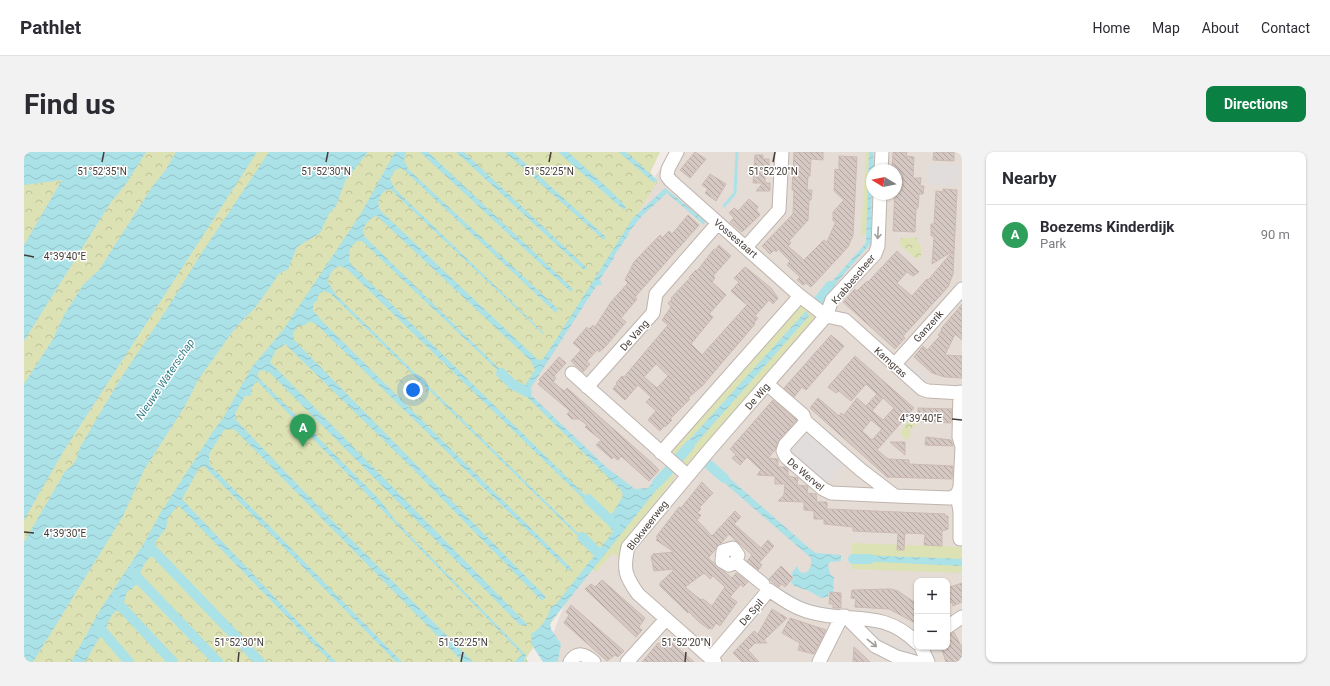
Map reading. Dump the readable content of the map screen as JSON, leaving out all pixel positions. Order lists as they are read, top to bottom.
{
  "streets": {
    "street": [
      "Vossestaart",
      "Krabbescheer",
      "Ganzerik",
      "De Vang",
      "Kamgras",
      "De Wig",
      "De Wervel",
      "Blokweerweg",
      "De Spil"
    ]
  },
  "crossings": [
    ["Vossestaart", "Krabbescheer"],
    ["Vossestaart", "De Vang"],
    ["Vossestaart", "Kamgras"],
    ["Vossestaart", "De Wig"],
    ["Krabbescheer", "Kamgras"],
    ["Krabbescheer", "De Wig"],
    ["Ganzerik", "Kamgras"],
    ["Kamgras", "De Wig"],
    ["De Wig", "Blokweerweg"],
    ["Blokweerweg", "De Spil"]
  ],
  "water": ["Nieuwe Waterschap"],
  "north": "left",
  "page": {
    "header": "Pathlet",
    "nav": [
      "Home",
      "Map",
      "About",
      "Contact"
    ],
    "buttons": "Directions",
    "title": "Find us",
    "heading": "Nearby",
    "list": [
      {
        "mark": "A",
        "name": "Boezems Kinderdijk",
        "note": "Park",
        "value": "90 m"
      }
    ],
    "pins": "A",
    "map_buttons": ["+", "−"]
  },
  "coordinates": [
    "51°52'35\"N",
    "51°52'30\"N",
    "51°52'25\"N",
    "51°52'20\"N",
    "4°39'40\"E",
    "4°39'30\"E"
  ]
}
